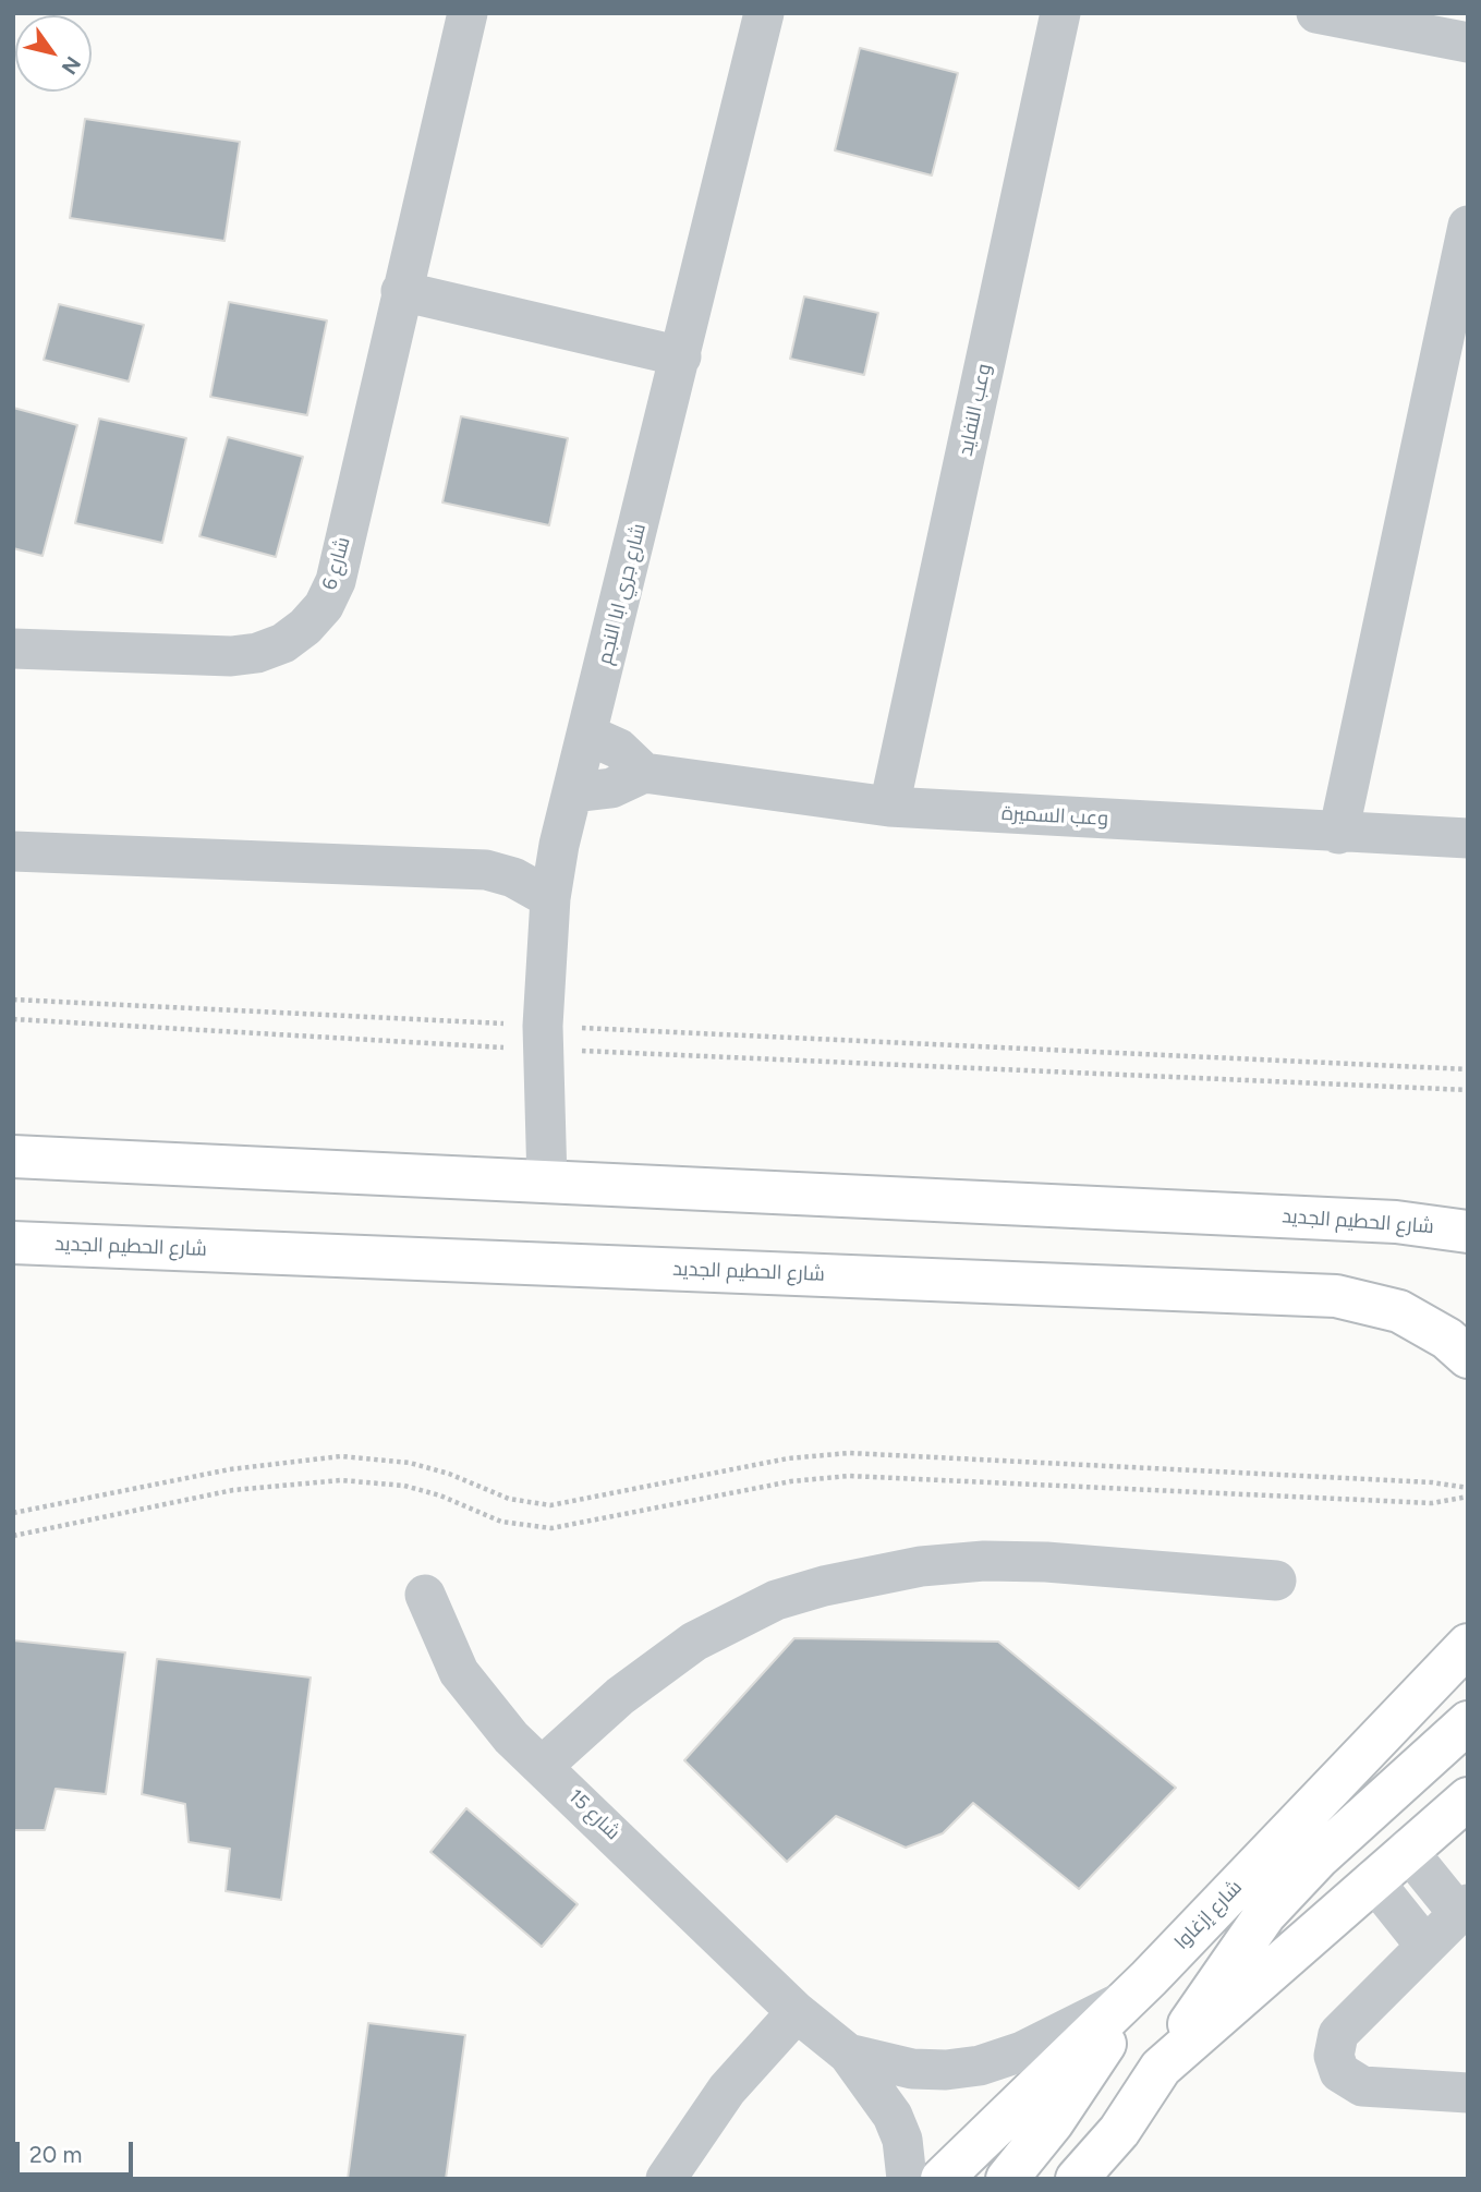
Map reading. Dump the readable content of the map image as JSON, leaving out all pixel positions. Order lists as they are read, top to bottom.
{
  "streets": {
    "main road": ["شارع الحطيم الجديد", "شارع إزغاوا"],
    "street": [
      "وعب النفايد",
      "شارع 6",
      "شارع جري ابا النجم",
      "وعب السميرة",
      "شارع 15"
    ]
  },
  "crossings": [
    ["وعب النفايد", "وعب السميرة"],
    ["شارع جري ابا النجم", "شارع الحطيم الجديد"],
    ["شارع 15", "شارع إزغاوا"]
  ],
  "scale_bar": "20 m",
  "north": "bottom right"
}
